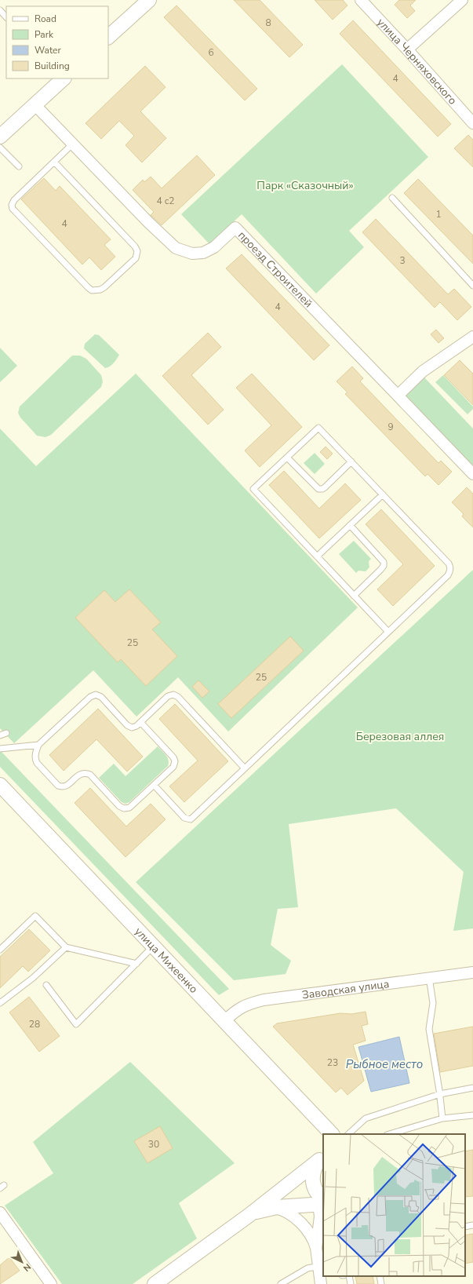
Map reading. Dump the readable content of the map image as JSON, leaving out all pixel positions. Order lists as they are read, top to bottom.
{
  "streets": {
    "street": [
      "улица Черняховского",
      "проезд Строителей",
      "улица Михеенко",
      "Заводская улица"
    ]
  },
  "crossings": [
    ["улица Михеенко", "Заводская улица"]
  ],
  "water": ["Рыбное место"],
  "parks": ["Парк «Сказочный»", "Березовая аллея"],
  "house_numbers": [
    "8",
    "6",
    "4",
    "4 с2",
    "1",
    "4",
    "3",
    "4",
    "9",
    "25",
    "25",
    "28",
    "23",
    "30"
  ],
  "legend": [
    "Road",
    "Park",
    "Water",
    "Building"
  ],
  "north": "bottom right"
}
